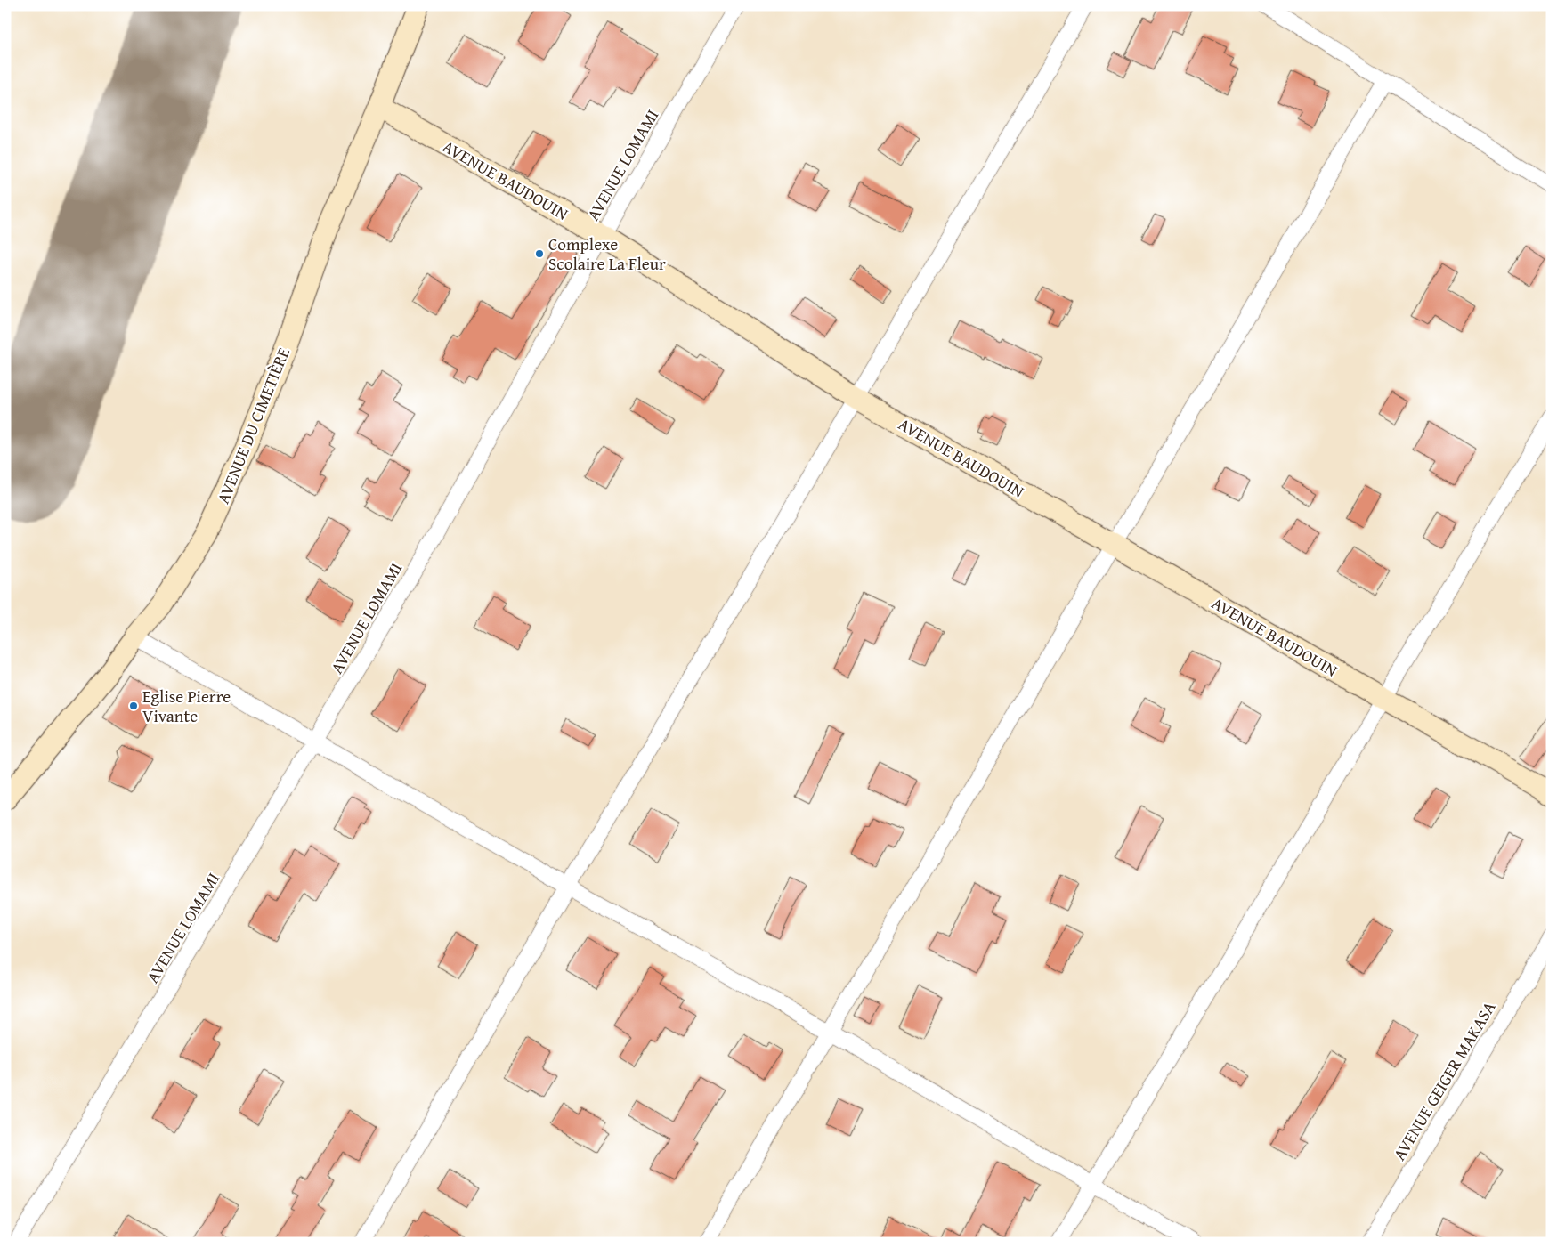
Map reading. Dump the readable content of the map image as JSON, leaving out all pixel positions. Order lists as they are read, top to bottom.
{
  "streets": {
    "street": [
      "AVENUE LOMAMI",
      "AVENUE BAUDOUIN",
      "AVENUE DU CIMETIÈRE",
      "AVENUE GEIGER MAKASA"
    ]
  },
  "crossings": [
    ["AVENUE LOMAMI", "AVENUE BAUDOUIN"],
    ["AVENUE BAUDOUIN", "AVENUE DU CIMETIÈRE"]
  ],
  "places": ["Complexe Scolaire La Fleur", "Eglise Pierre Vivante"]
}
